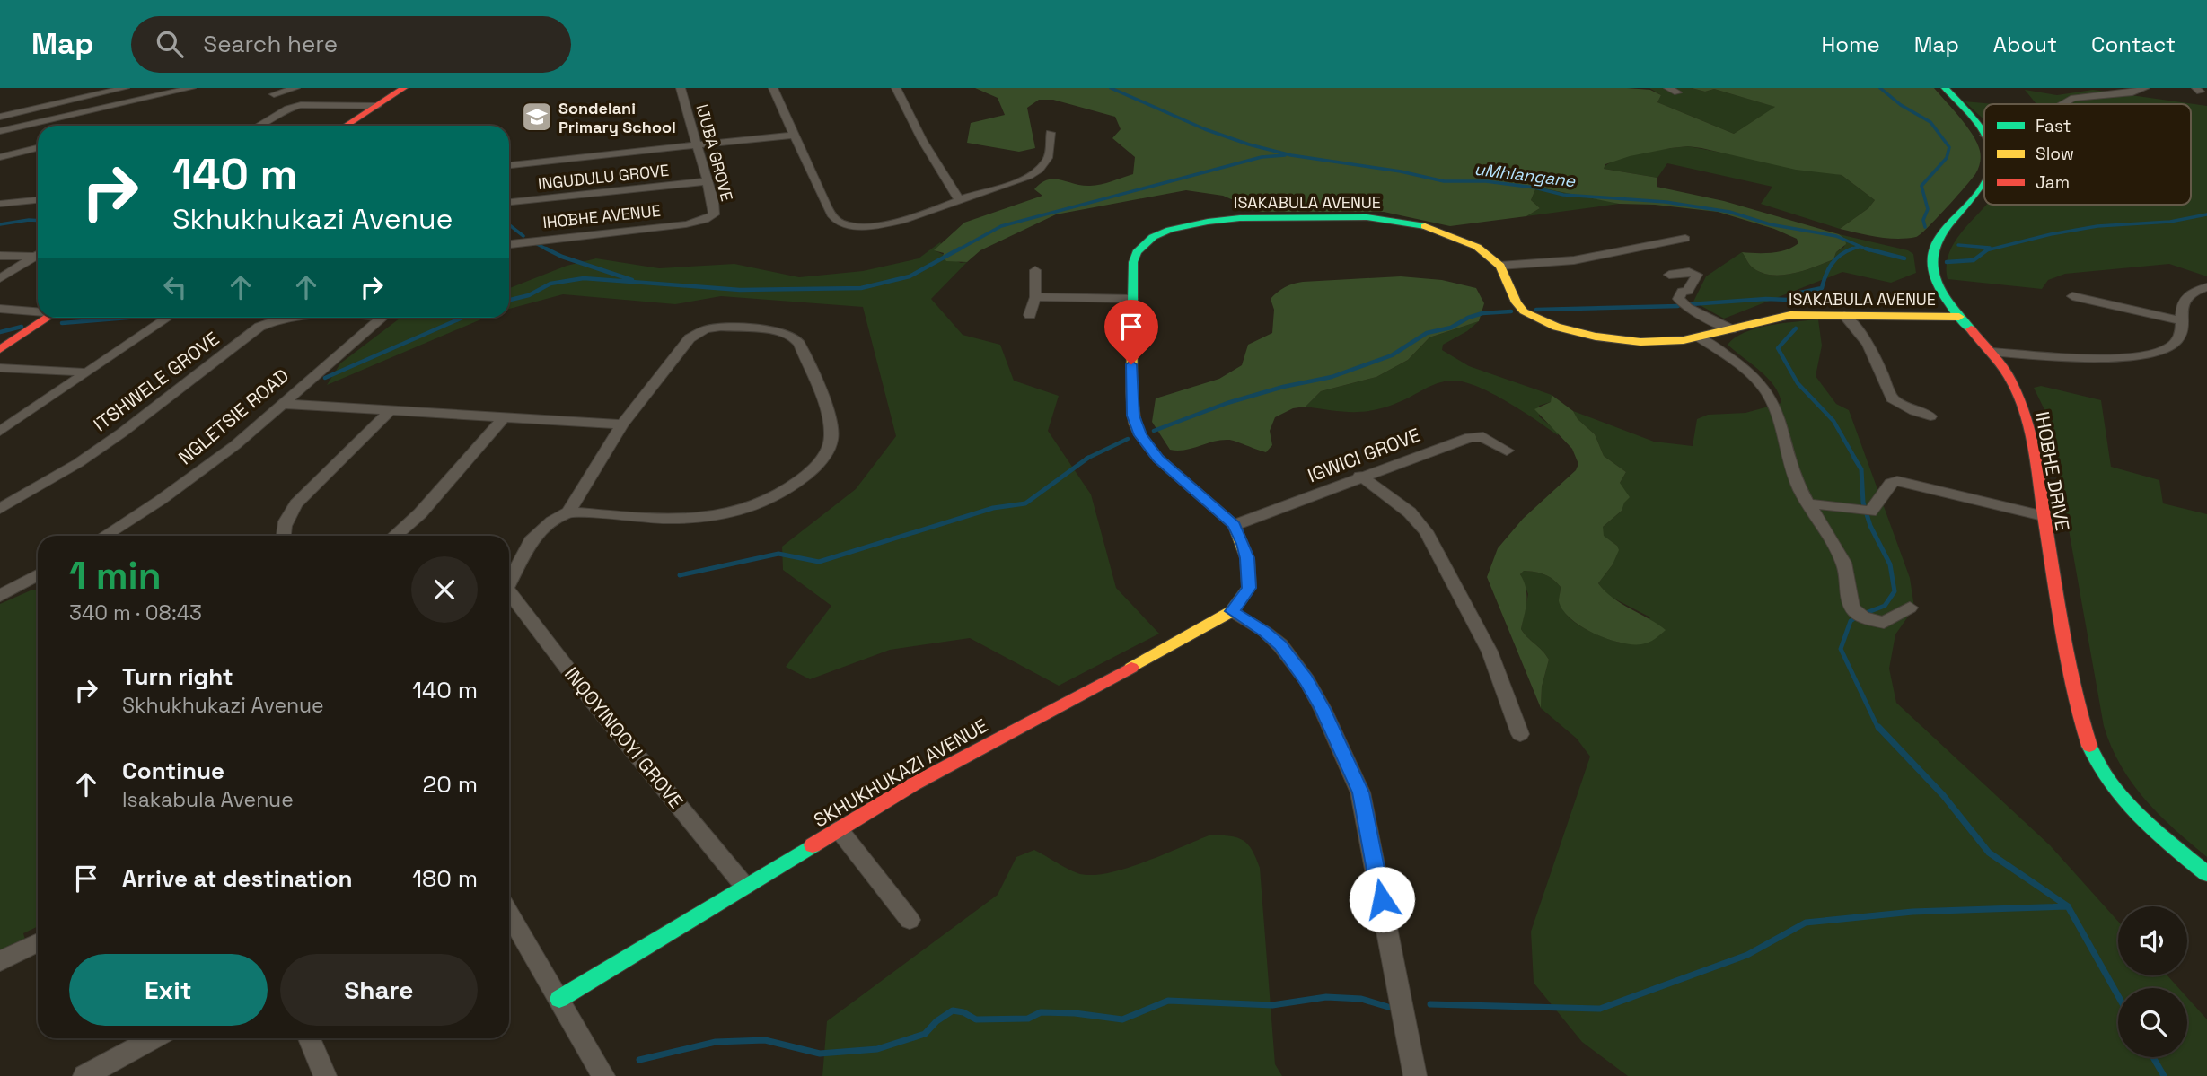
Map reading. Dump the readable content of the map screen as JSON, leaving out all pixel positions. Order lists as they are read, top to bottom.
{
  "streets": {
    "street": [
      "IJUBA GROVE",
      "INGUDULU GROVE",
      "ISAKABULA AVENUE",
      "IHOBHE AVENUE",
      "ITSHWELE GROVE",
      "NGLETSIE ROAD",
      "IGWICI GROVE",
      "IHOBHE DRIVE",
      "INQOYINQOYI GROVE",
      "SKHUKHUKAZI AVENUE"
    ]
  },
  "crossings": [
    ["IJUBA GROVE", "INGUDULU GROVE"],
    ["IJUBA GROVE", "IHOBHE AVENUE"],
    ["ISAKABULA AVENUE", "IGWICI GROVE"],
    ["ISAKABULA AVENUE", "IHOBHE DRIVE"],
    ["ISAKABULA AVENUE", "SKHUKHUKAZI AVENUE"],
    ["INQOYINQOYI GROVE", "SKHUKHUKAZI AVENUE"]
  ],
  "water": ["uMhlangane"],
  "places": {
    "school or university": ["Sondelani Primary School"]
  },
  "legend": ["Fast", "Slow", "Jam"],
  "page": {
    "header": "Map",
    "search": "Search here",
    "nav": [
      "Home",
      "Map",
      "About",
      "Contact"
    ],
    "turn": ["140 m", "Skhukhukazi Avenue"],
    "heading": ["1 min", "340 m · 08:43"],
    "list": [
      {
        "name": "Turn right",
        "note": "Skhukhukazi Avenue",
        "value": "140 m"
      },
      {
        "name": "Continue",
        "note": "Isakabula Avenue",
        "value": "20 m"
      },
      {
        "name": "Arrive at destination",
        "value": "180 m"
      }
    ],
    "buttons": ["Exit", "Share"]
  }
}
